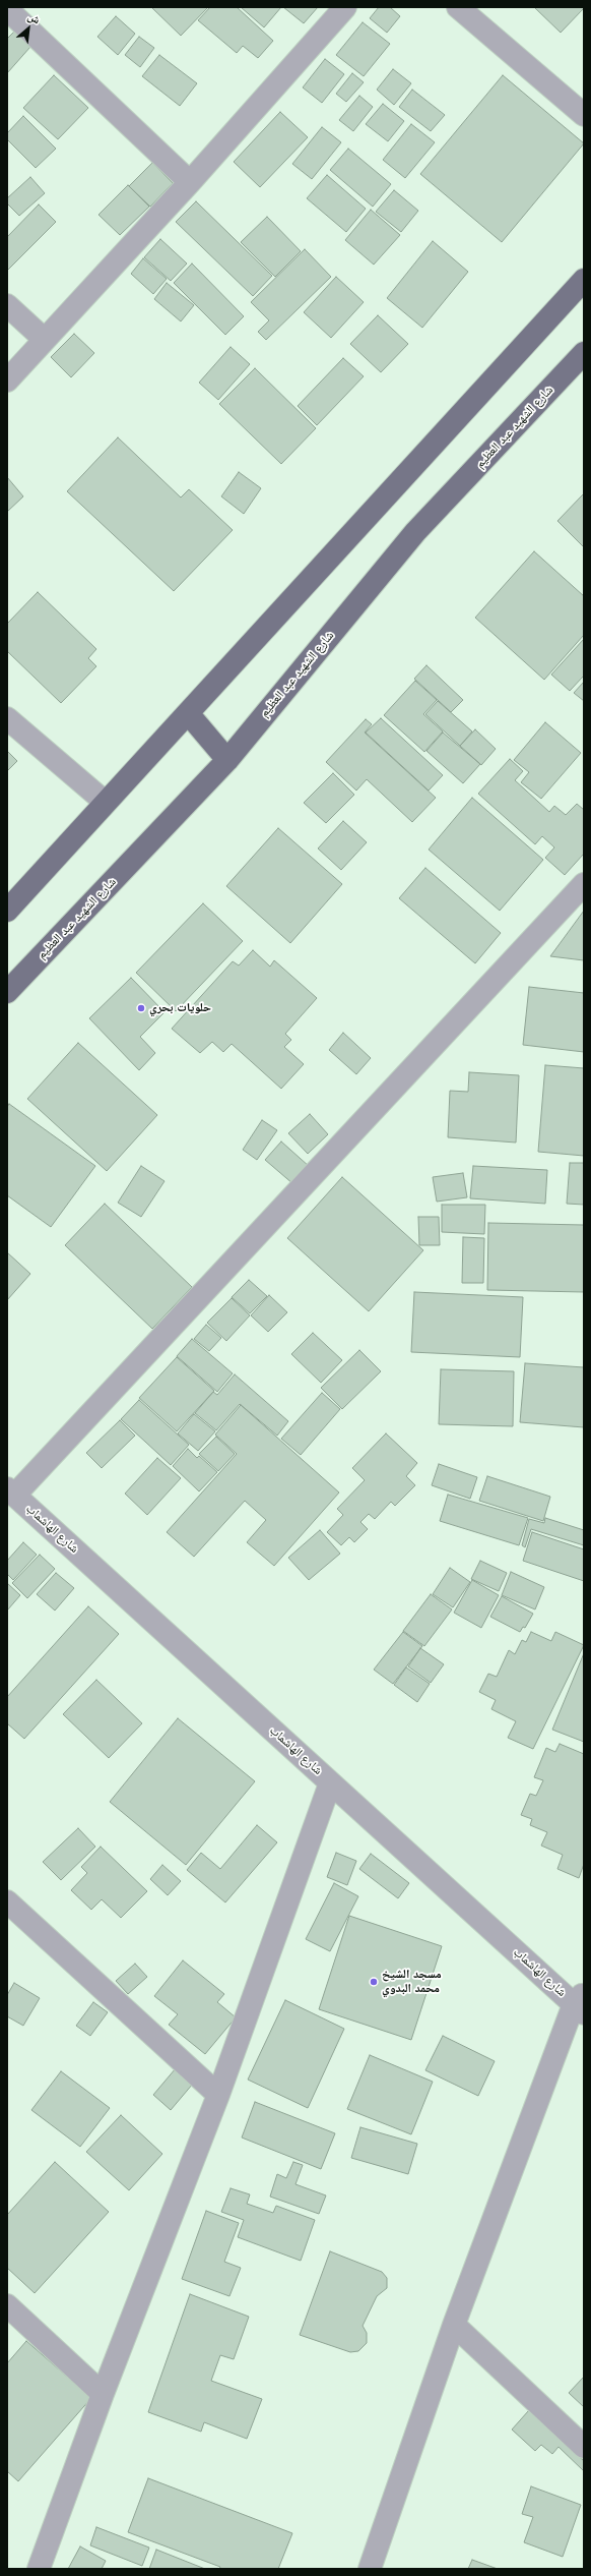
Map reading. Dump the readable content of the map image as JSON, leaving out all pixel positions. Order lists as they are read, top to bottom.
{
  "streets": {
    "main road": ["شارع الشهيد عبد العظيم"],
    "street": ["شارع الهاشماب"]
  },
  "places": ["حلويات بحري", "مسجد الشيخ محمد البدوي"],
  "north": "top right"
}
